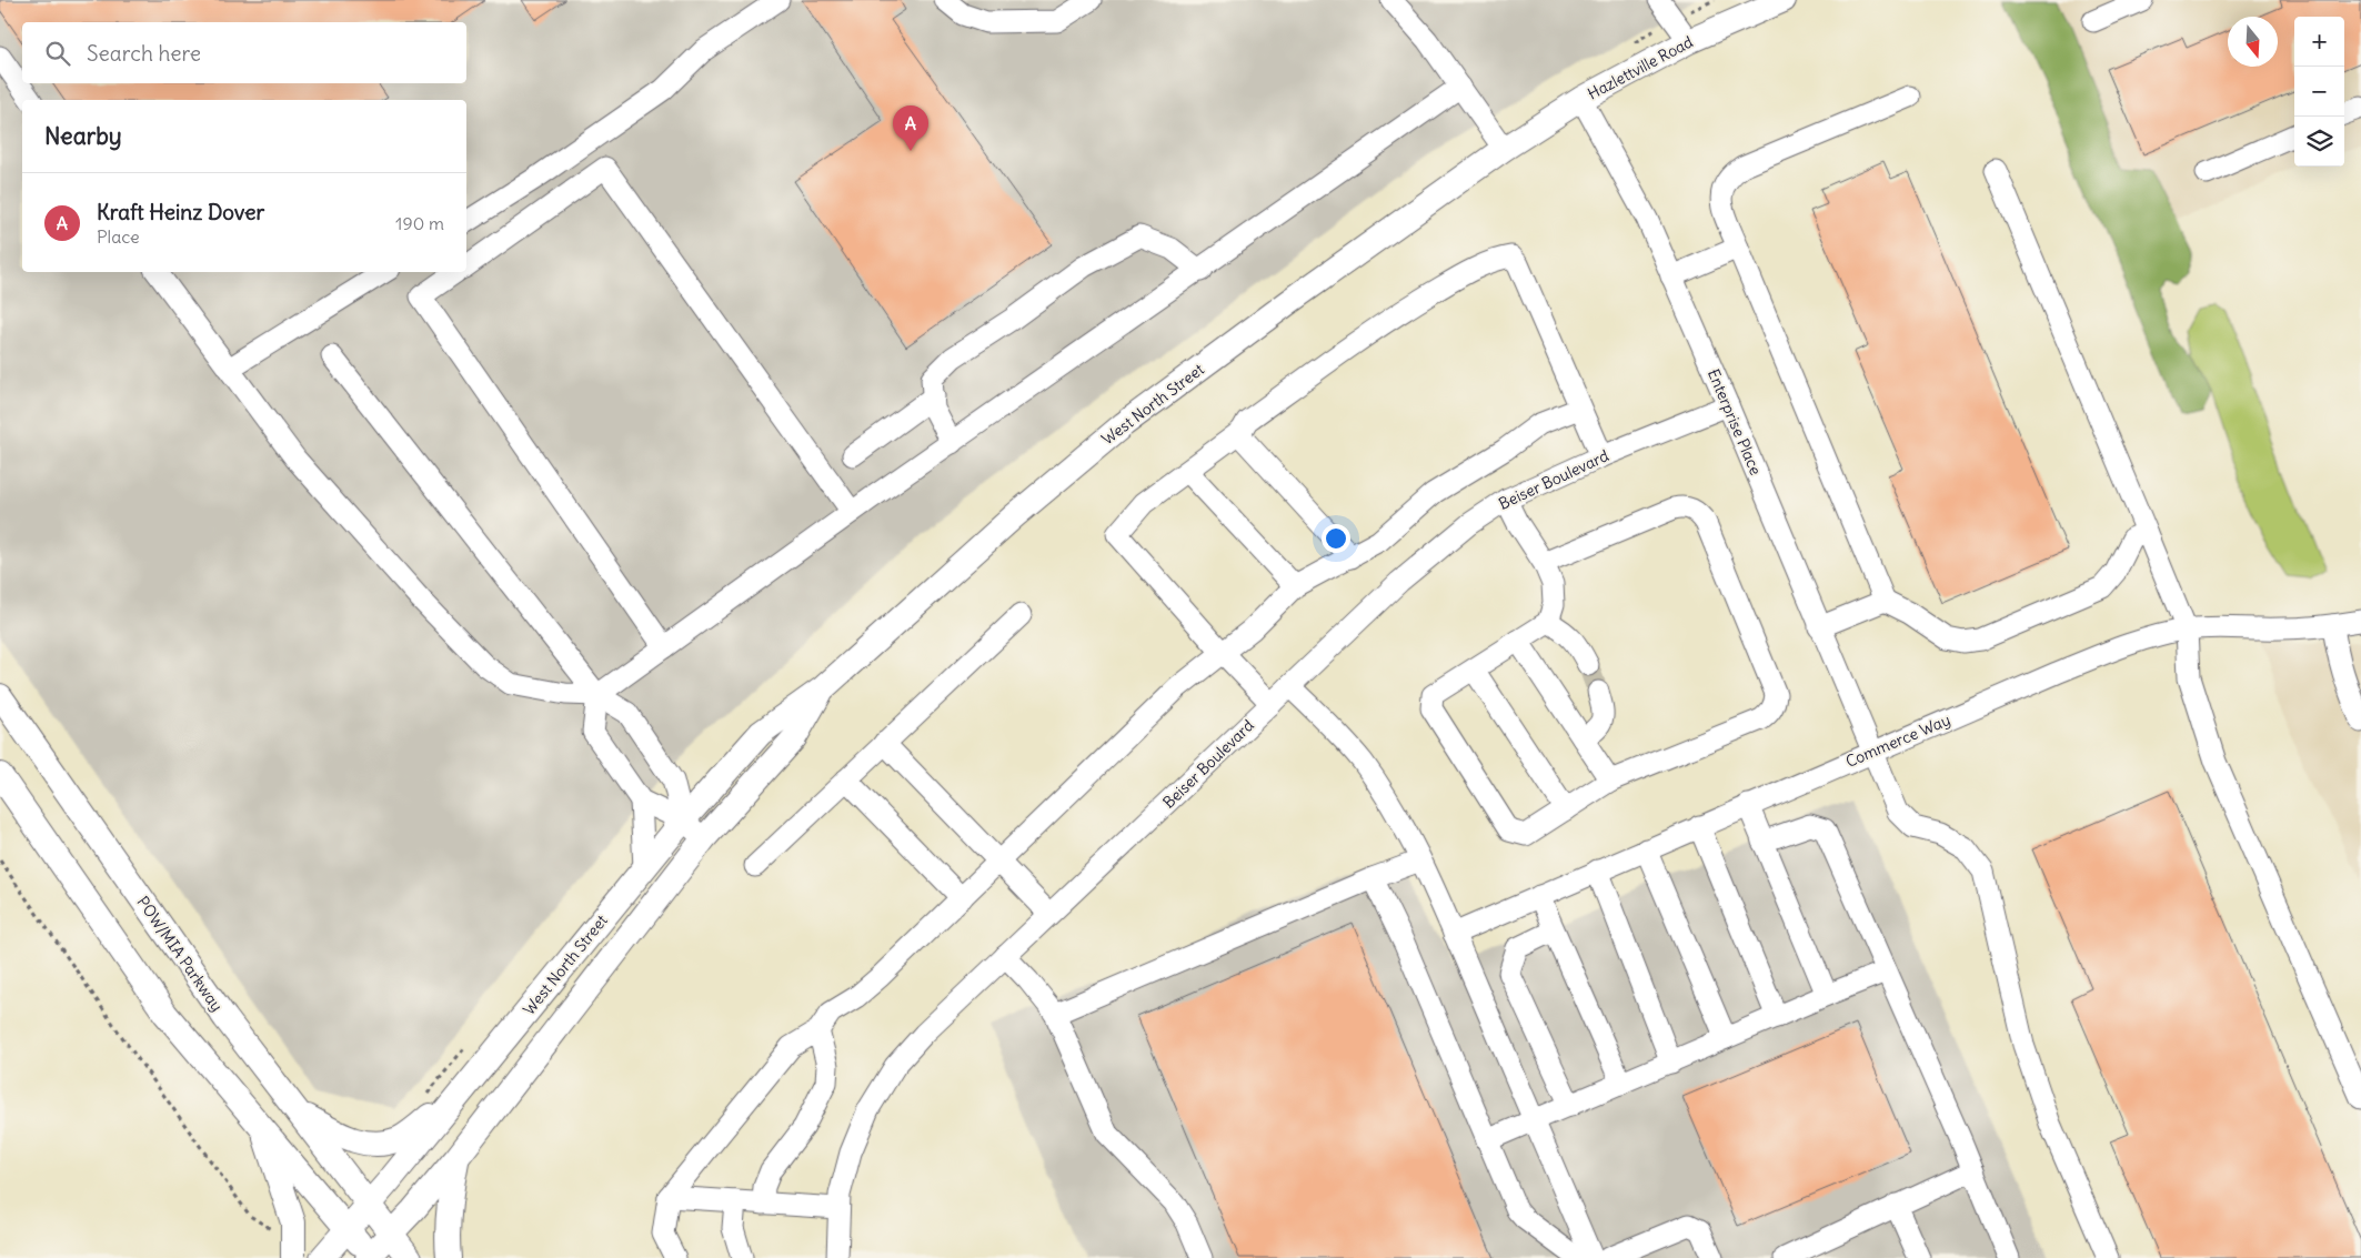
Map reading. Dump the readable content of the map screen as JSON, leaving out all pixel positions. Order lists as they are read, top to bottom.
{
  "streets": {
    "main road": ["Hazlettville Road", "West North Street", "POW/MIA Parkway"],
    "street": ["Enterprise Place", "Beiser Boulevard", "Commerce Way"]
  },
  "crossings": [
    ["Hazlettville Road", "West North Street"],
    ["Hazlettville Road", "Enterprise Place"],
    ["West North Street", "POW/MIA Parkway"],
    ["Enterprise Place", "Beiser Boulevard"],
    ["Enterprise Place", "Commerce Way"]
  ],
  "north": "bottom",
  "page": {
    "map_buttons": ["+", "−"],
    "search": "Search here",
    "heading": "Nearby",
    "pins": "A",
    "list": [
      {
        "mark": "A",
        "name": "Kraft Heinz Dover",
        "note": "Place",
        "value": "190 m"
      }
    ]
  }
}
